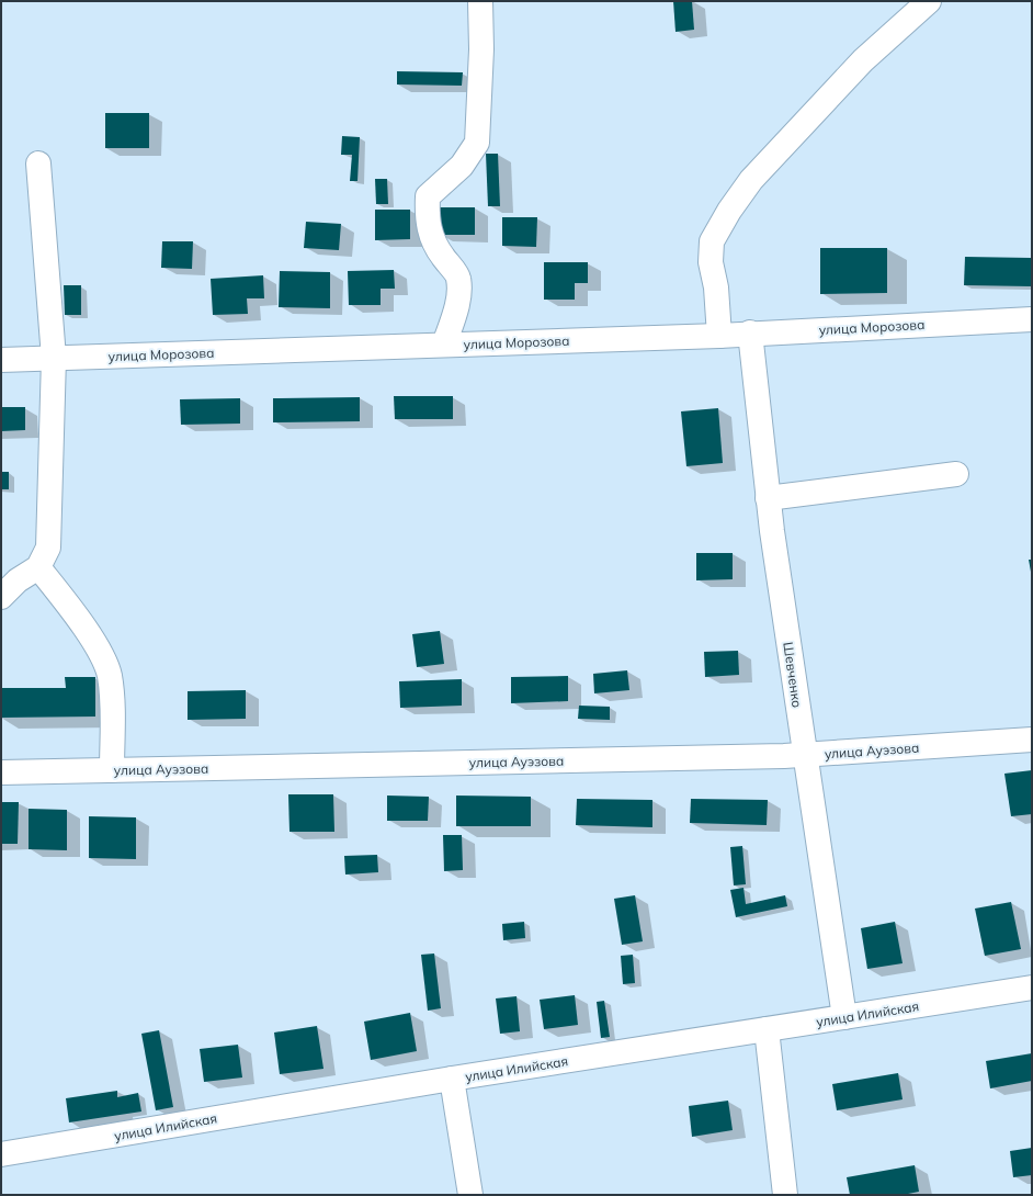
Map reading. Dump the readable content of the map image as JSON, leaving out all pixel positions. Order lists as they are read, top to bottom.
{
  "streets": {
    "street": [
      "улица Морозова",
      "Шевченко",
      "улица Ауэзова",
      "улица Илийская"
    ]
  },
  "crossings": [
    ["улица Морозова", "Шевченко"],
    ["Шевченко", "улица Ауэзова"],
    ["Шевченко", "улица Илийская"]
  ]
}
